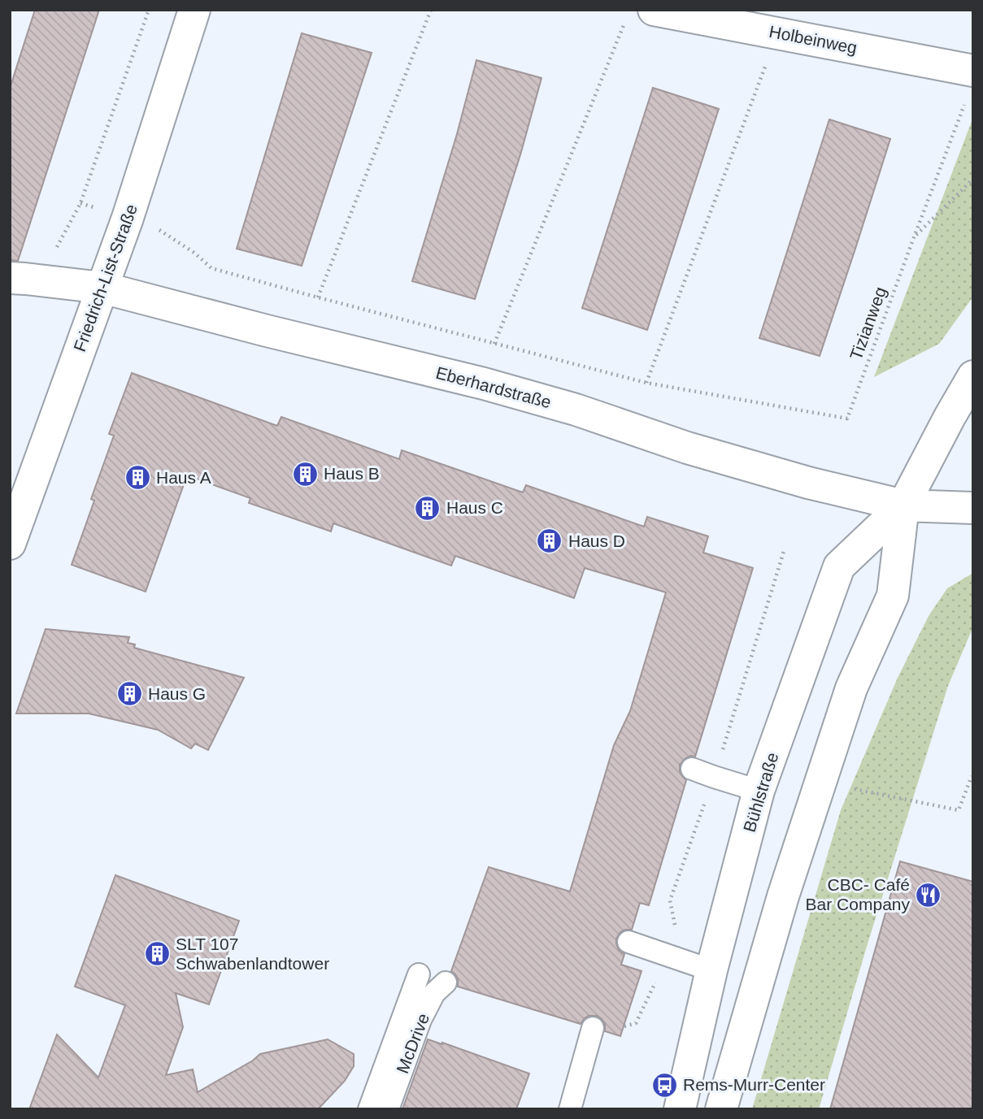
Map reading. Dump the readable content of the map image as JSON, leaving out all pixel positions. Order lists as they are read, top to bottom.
{
  "streets": {
    "street": [
      "Holbeinweg",
      "Friedrich-List-Straße",
      "Eberhardstraße",
      "Bühlstraße"
    ],
    "lane": ["McDrive"],
    "path": ["Tizianweg"]
  },
  "crossings": [
    ["Friedrich-List-Straße", "Eberhardstraße"],
    ["Eberhardstraße", "Bühlstraße"]
  ],
  "places": {
    "building": [
      "Haus B",
      "Haus A",
      "Haus C",
      "Haus D",
      "Haus G",
      "SLT 107 Schwabenlandtower"
    ],
    "restaurant": ["CBC- Café Bar Company"],
    "bus stop": ["Rems-Murr-Center"]
  }
}
